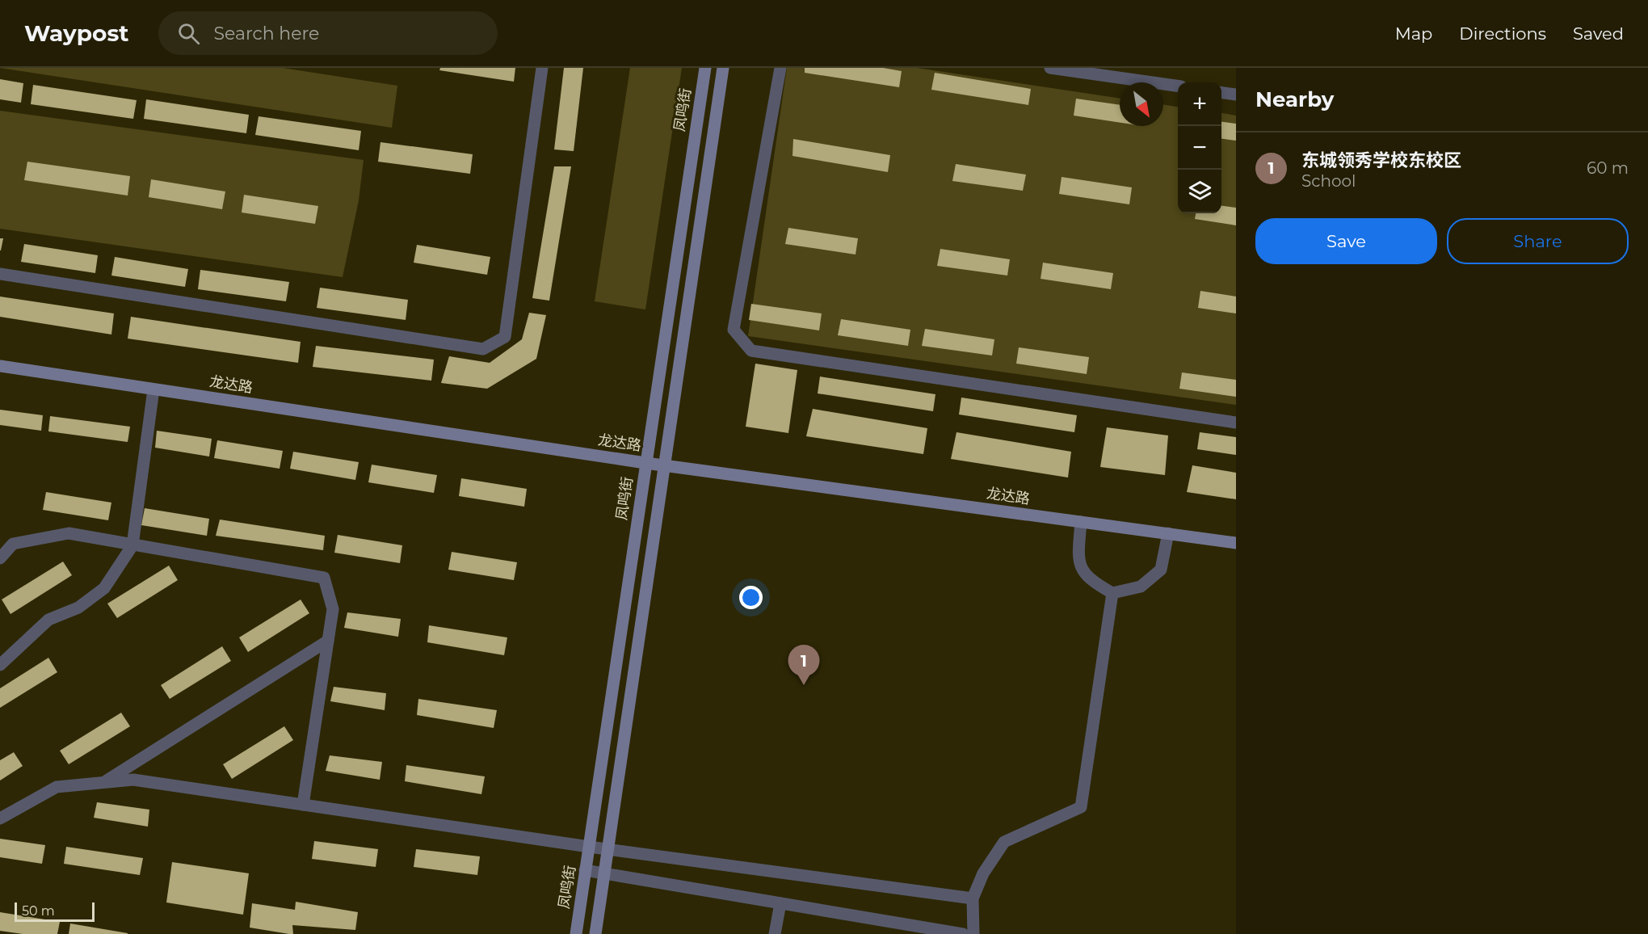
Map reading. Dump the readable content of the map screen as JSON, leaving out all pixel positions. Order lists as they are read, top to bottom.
{
  "streets": {
    "main road": ["凤鸣街", "龙达路"]
  },
  "crossings": [
    ["凤鸣街", "龙达路"]
  ],
  "scale_bar": "50 m",
  "north": "bottom right",
  "page": {
    "header": "Waypost",
    "search": "Search here",
    "nav": ["Map", "Directions", "Saved"],
    "heading": "Nearby",
    "map_buttons": ["+", "−"],
    "list": [
      {
        "mark": "1",
        "name": "东城领秀学校东校区",
        "note": "School",
        "value": "60 m"
      }
    ],
    "buttons": ["Save", "Share"],
    "pins": "1",
    "scale": "50 m"
  }
}
